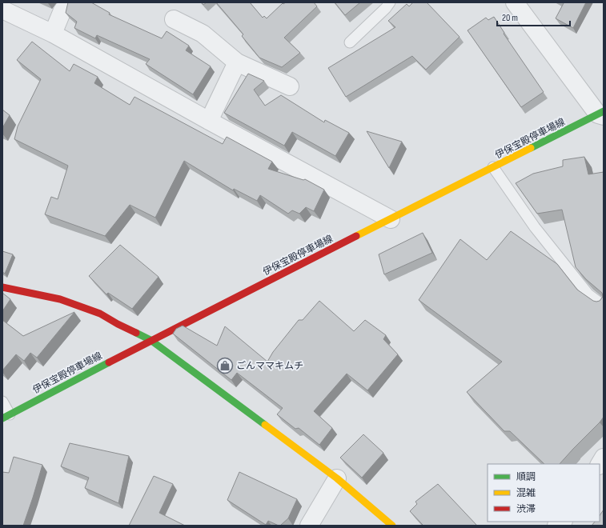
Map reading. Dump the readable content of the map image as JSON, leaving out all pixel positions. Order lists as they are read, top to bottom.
{
  "streets": {
    "main road": ["伊保宝殿停車場線"]
  },
  "places": {
    "shop": ["ごんママキムチ"]
  },
  "legend": ["順調", "混雑", "渋滞"],
  "scale_bar": "20 m"
}
